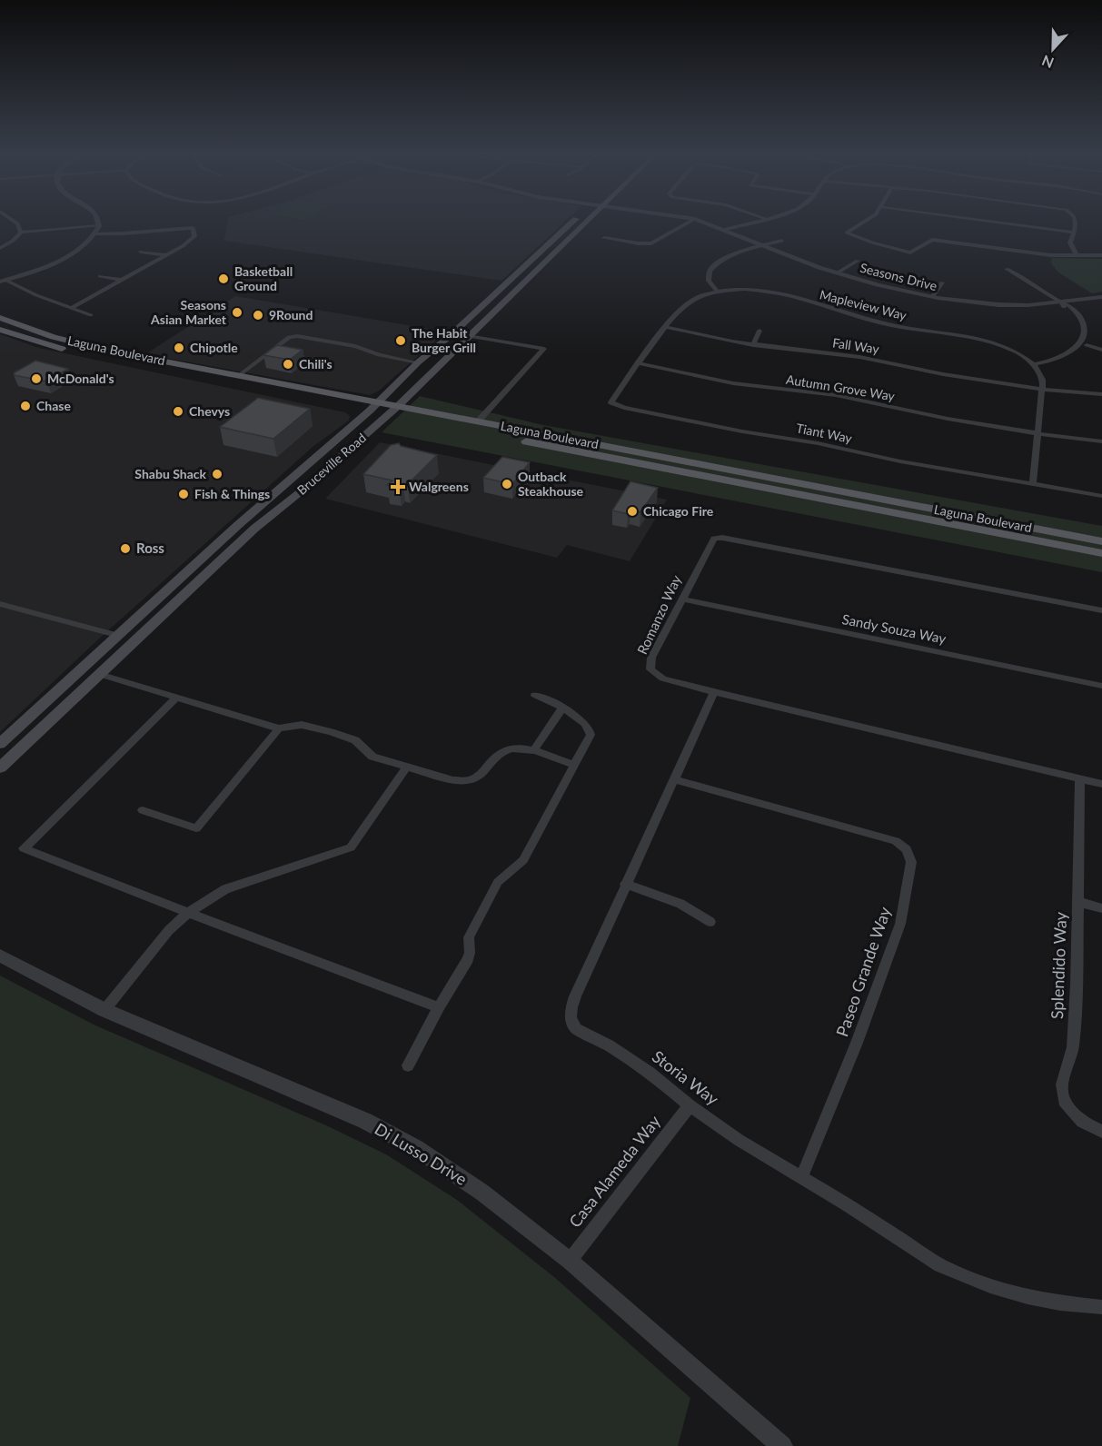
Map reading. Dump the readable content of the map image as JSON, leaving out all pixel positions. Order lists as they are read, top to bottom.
{
  "streets": {
    "main road": ["Laguna Boulevard", "Bruceville Road"],
    "street": [
      "Seasons Drive",
      "Mapleview Way",
      "Fall Way",
      "Autumn Grove Way",
      "Tiant Way",
      "Romanzo Way",
      "Sandy Souza Way",
      "Splendido Way",
      "Paseo Grande Way",
      "Storia Way",
      "Di Lusso Drive",
      "Casa Alameda Way"
    ]
  },
  "crossings": [
    ["Mapleview Way", "Fall Way"],
    ["Mapleview Way", "Autumn Grove Way"],
    ["Mapleview Way", "Tiant Way"],
    ["Laguna Boulevard", "Bruceville Road"],
    ["Romanzo Way", "Sandy Souza Way"],
    ["Romanzo Way", "Splendido Way"],
    ["Romanzo Way", "Storia Way"],
    ["Paseo Grande Way", "Storia Way"],
    ["Storia Way", "Casa Alameda Way"],
    ["Di Lusso Drive", "Casa Alameda Way"]
  ],
  "places": {
    "other": [
      "Basketball Ground",
      "Seasons Asian Market",
      "9Round",
      "The Habit Burger Grill",
      "Chipotle",
      "Chili's",
      "McDonald's",
      "Chase",
      "Chevys",
      "Shabu Shack",
      "Outback Steakhouse",
      "Fish & Things",
      "Chicago Fire",
      "Ross"
    ],
    "health": ["Walgreens"]
  },
  "north": "bottom"
}
